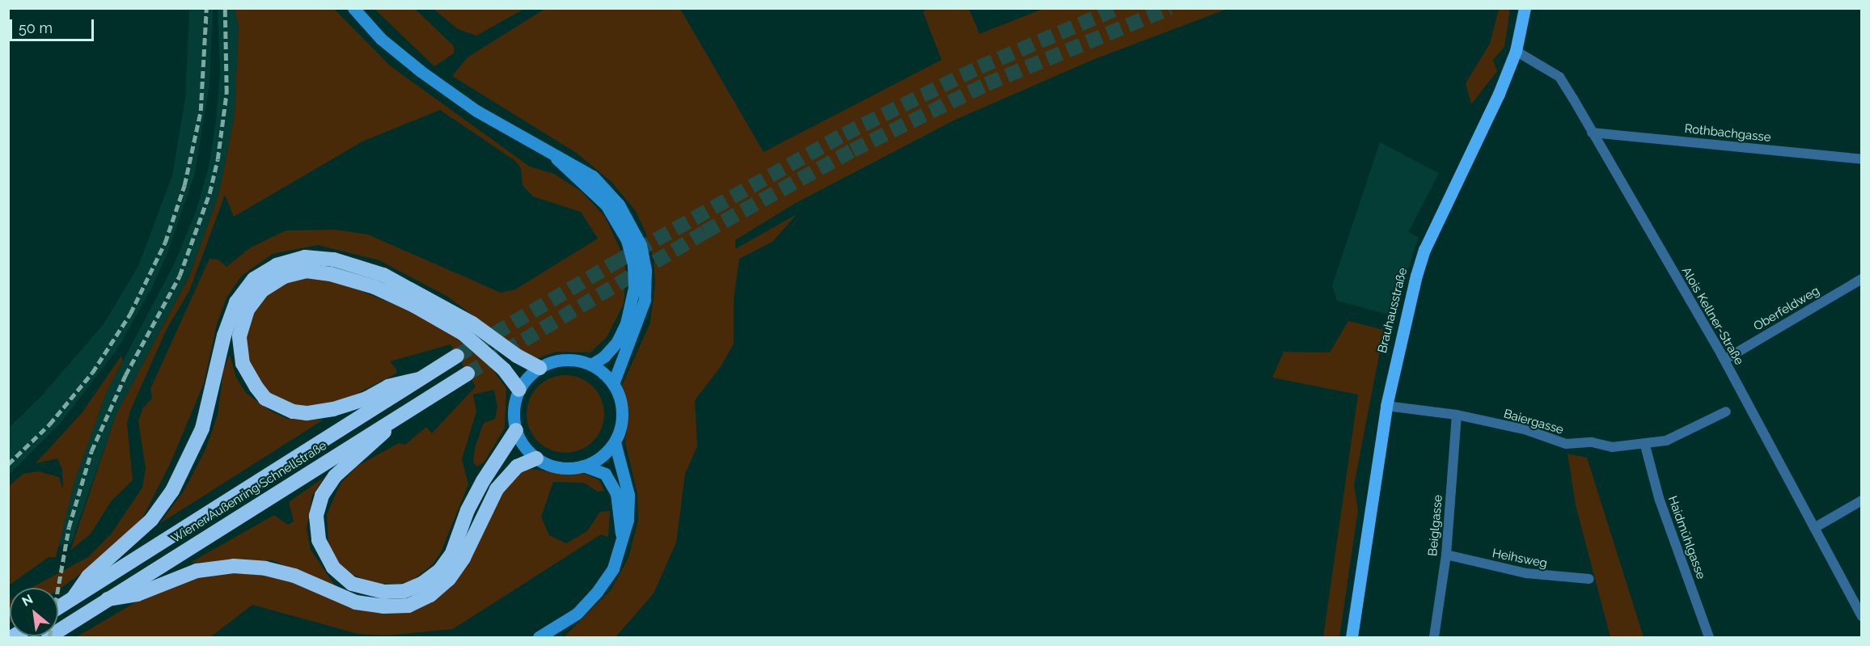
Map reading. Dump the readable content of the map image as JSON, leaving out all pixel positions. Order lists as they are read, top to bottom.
{
  "streets": {
    "highway": ["Wiener Außenring Schnellstraße"],
    "main road": ["Brauhausstraße"],
    "street": [
      "Rothbachgasse",
      "Oberfeldweg",
      "Alois Kellner-Straße",
      "Baiergasse",
      "Beiglgasse",
      "Haidmühlgasse",
      "Heihsweg"
    ]
  },
  "crossings": [
    ["Rothbachgasse", "Alois Kellner-Straße"],
    ["Oberfeldweg", "Alois Kellner-Straße"],
    ["Brauhausstraße", "Alois Kellner-Straße"],
    ["Brauhausstraße", "Baiergasse"],
    ["Baiergasse", "Beiglgasse"],
    ["Baiergasse", "Haidmühlgasse"],
    ["Beiglgasse", "Heihsweg"]
  ],
  "scale_bar": "50 m",
  "north": "top left"
}
